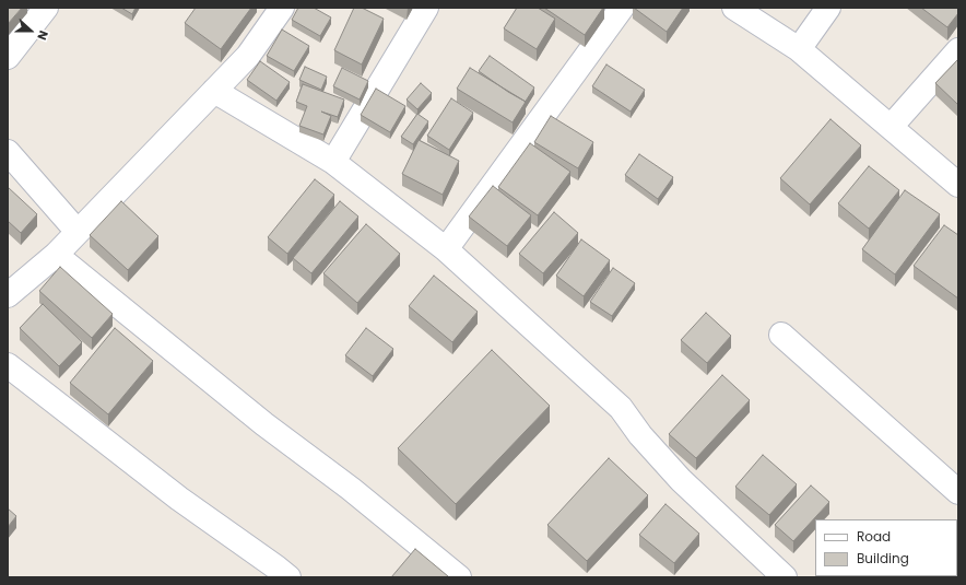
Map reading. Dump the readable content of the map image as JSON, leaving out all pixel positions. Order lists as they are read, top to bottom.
{
  "legend": ["Road", "Building"],
  "north": "right"
}
